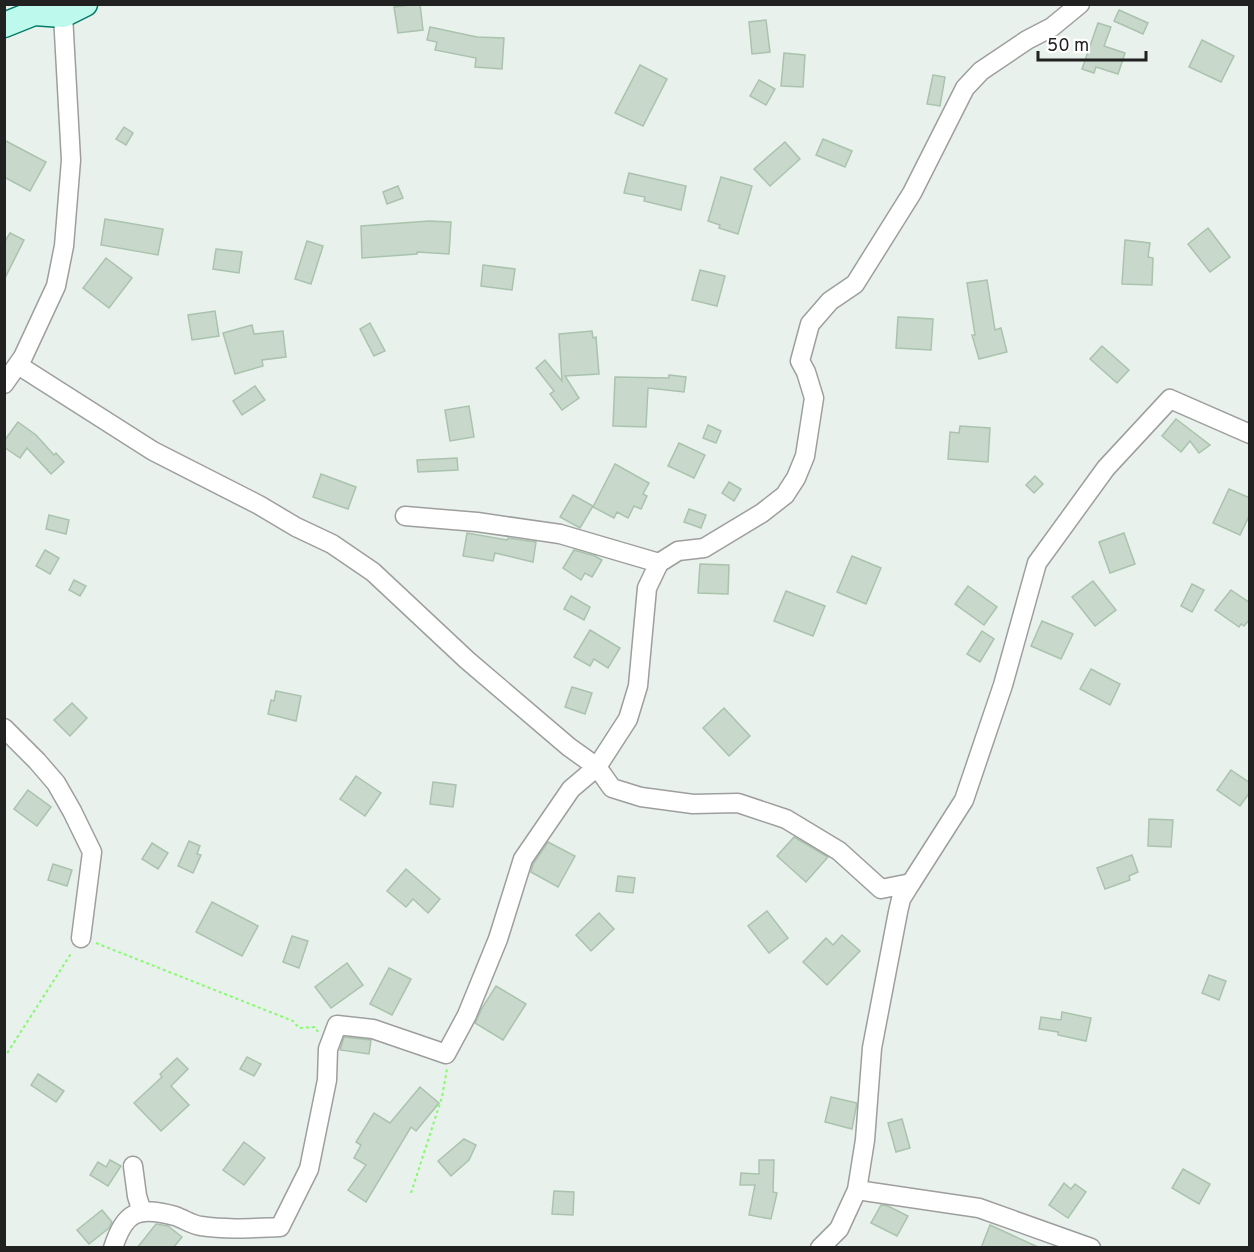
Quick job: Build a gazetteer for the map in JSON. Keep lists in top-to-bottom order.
{
  "scale_bar": "50 m"
}
